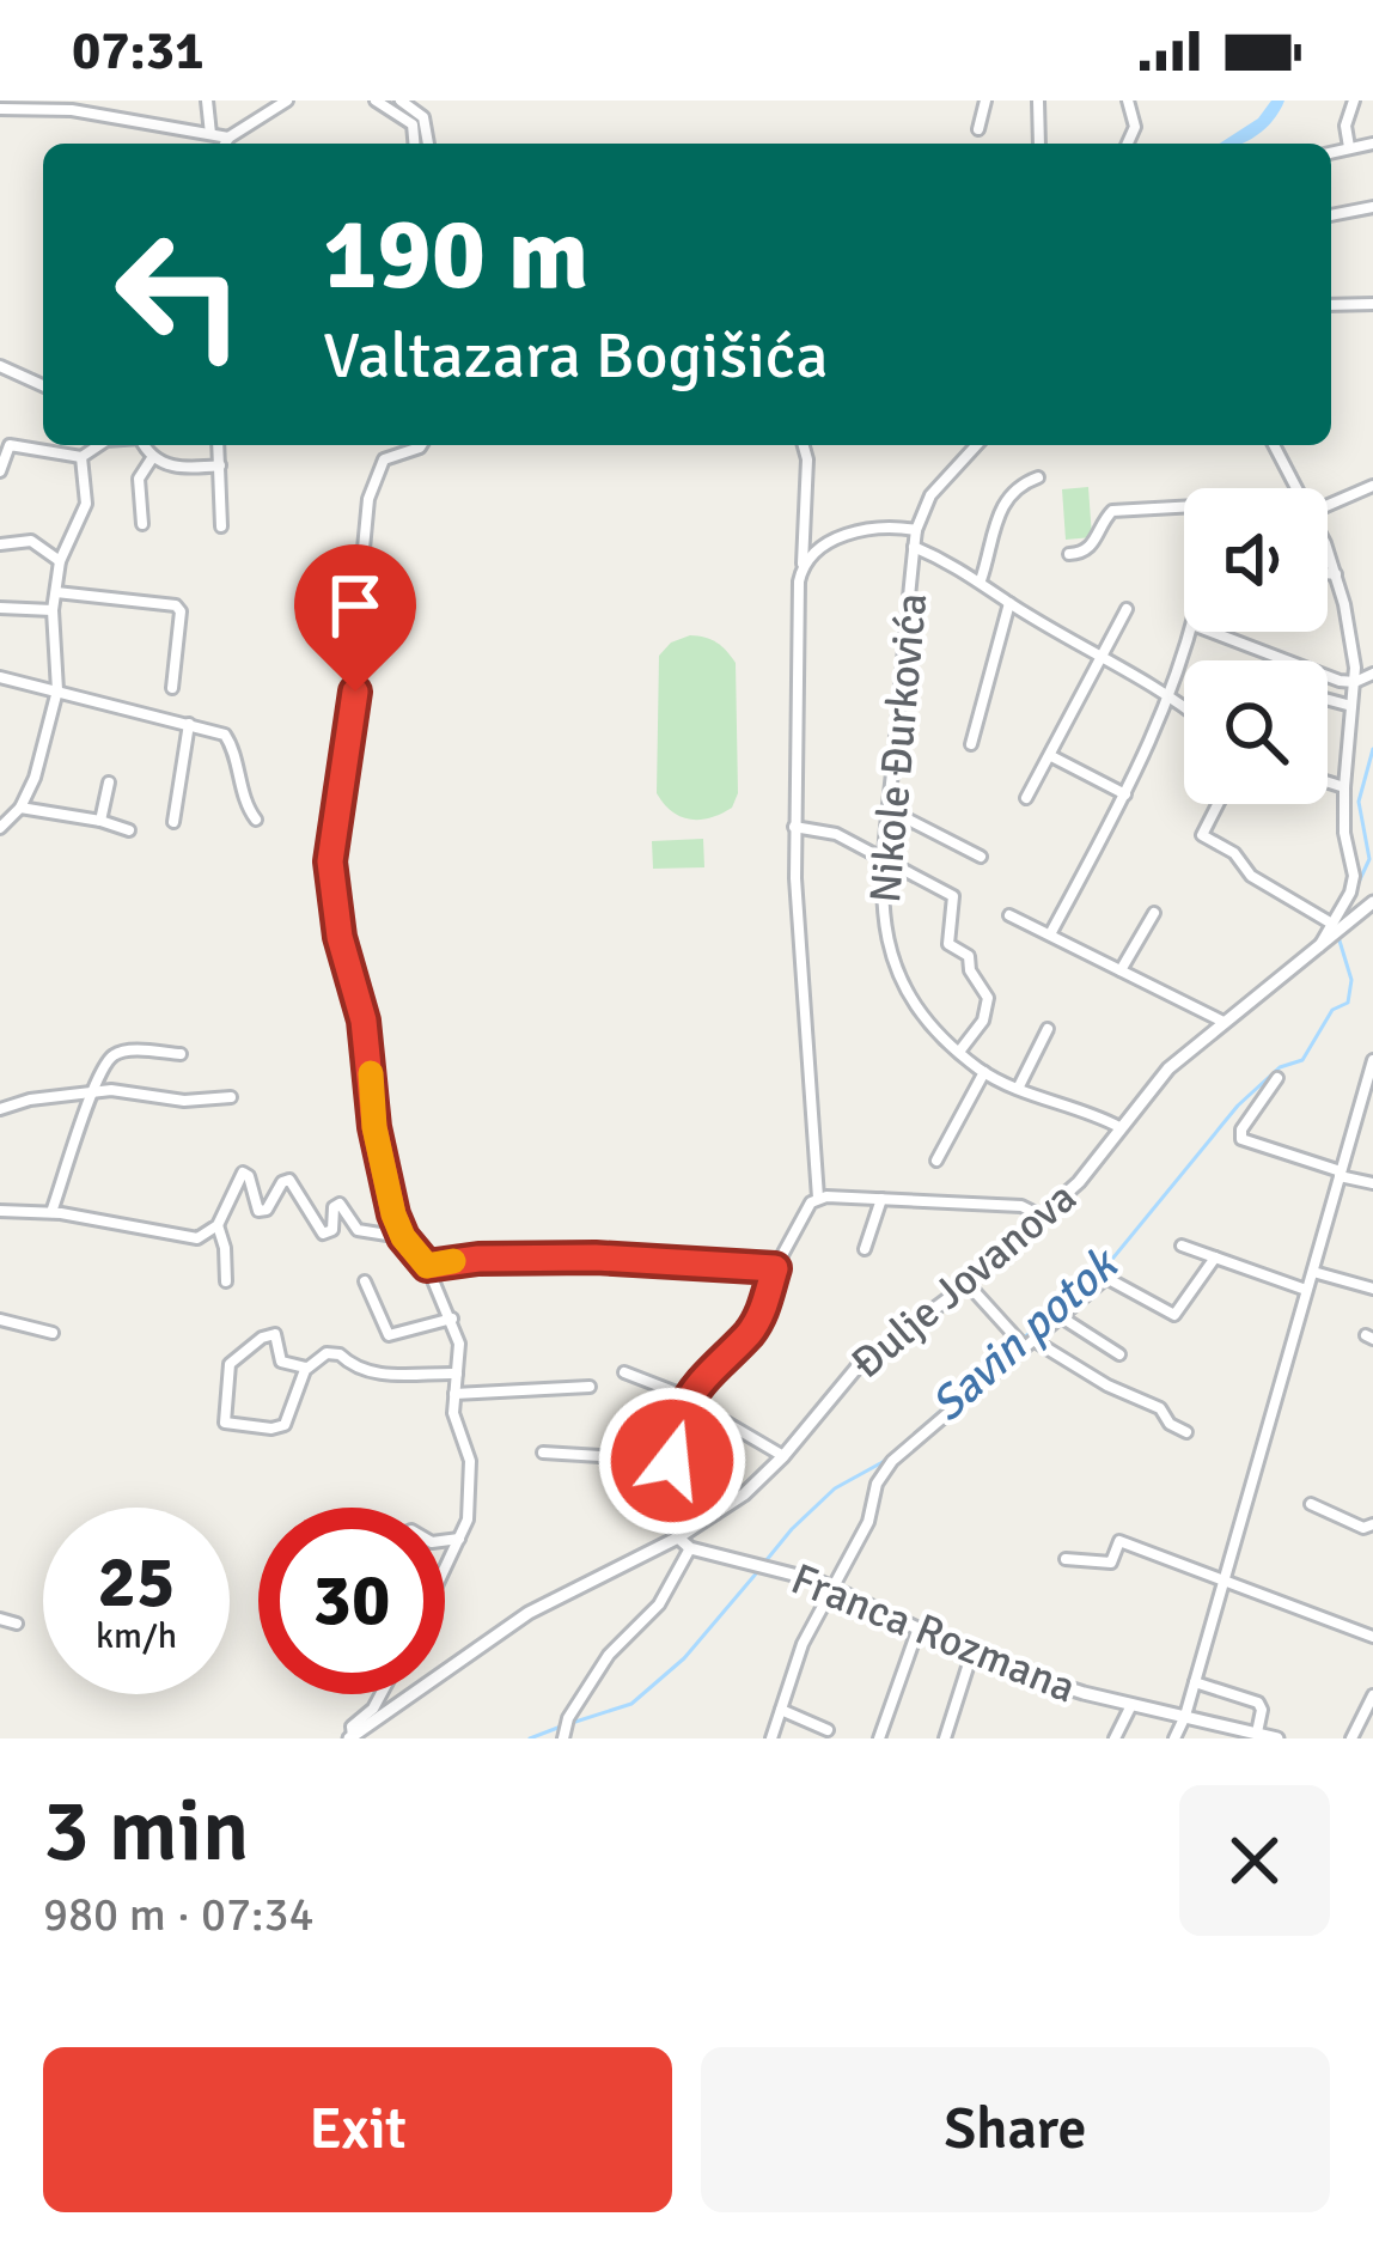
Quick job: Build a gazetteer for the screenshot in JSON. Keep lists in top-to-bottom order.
{
  "streets": {
    "street": ["Nikole Đurkovića", "Đulje Jovanova", "Franca Rozmana"]
  },
  "crossings": [
    ["Nikole Đurkovića", "Đulje Jovanova"],
    ["Đulje Jovanova", "Franca Rozmana"]
  ],
  "water": ["Savin potok"],
  "page": {
    "status": "07:31",
    "turn": ["190 m", "Valtazara Bogišića"],
    "speed": "25 km/h",
    "limit": "30",
    "heading": ["3 min", "980 m · 07:34"],
    "buttons": ["Exit", "Share"]
  }
}
